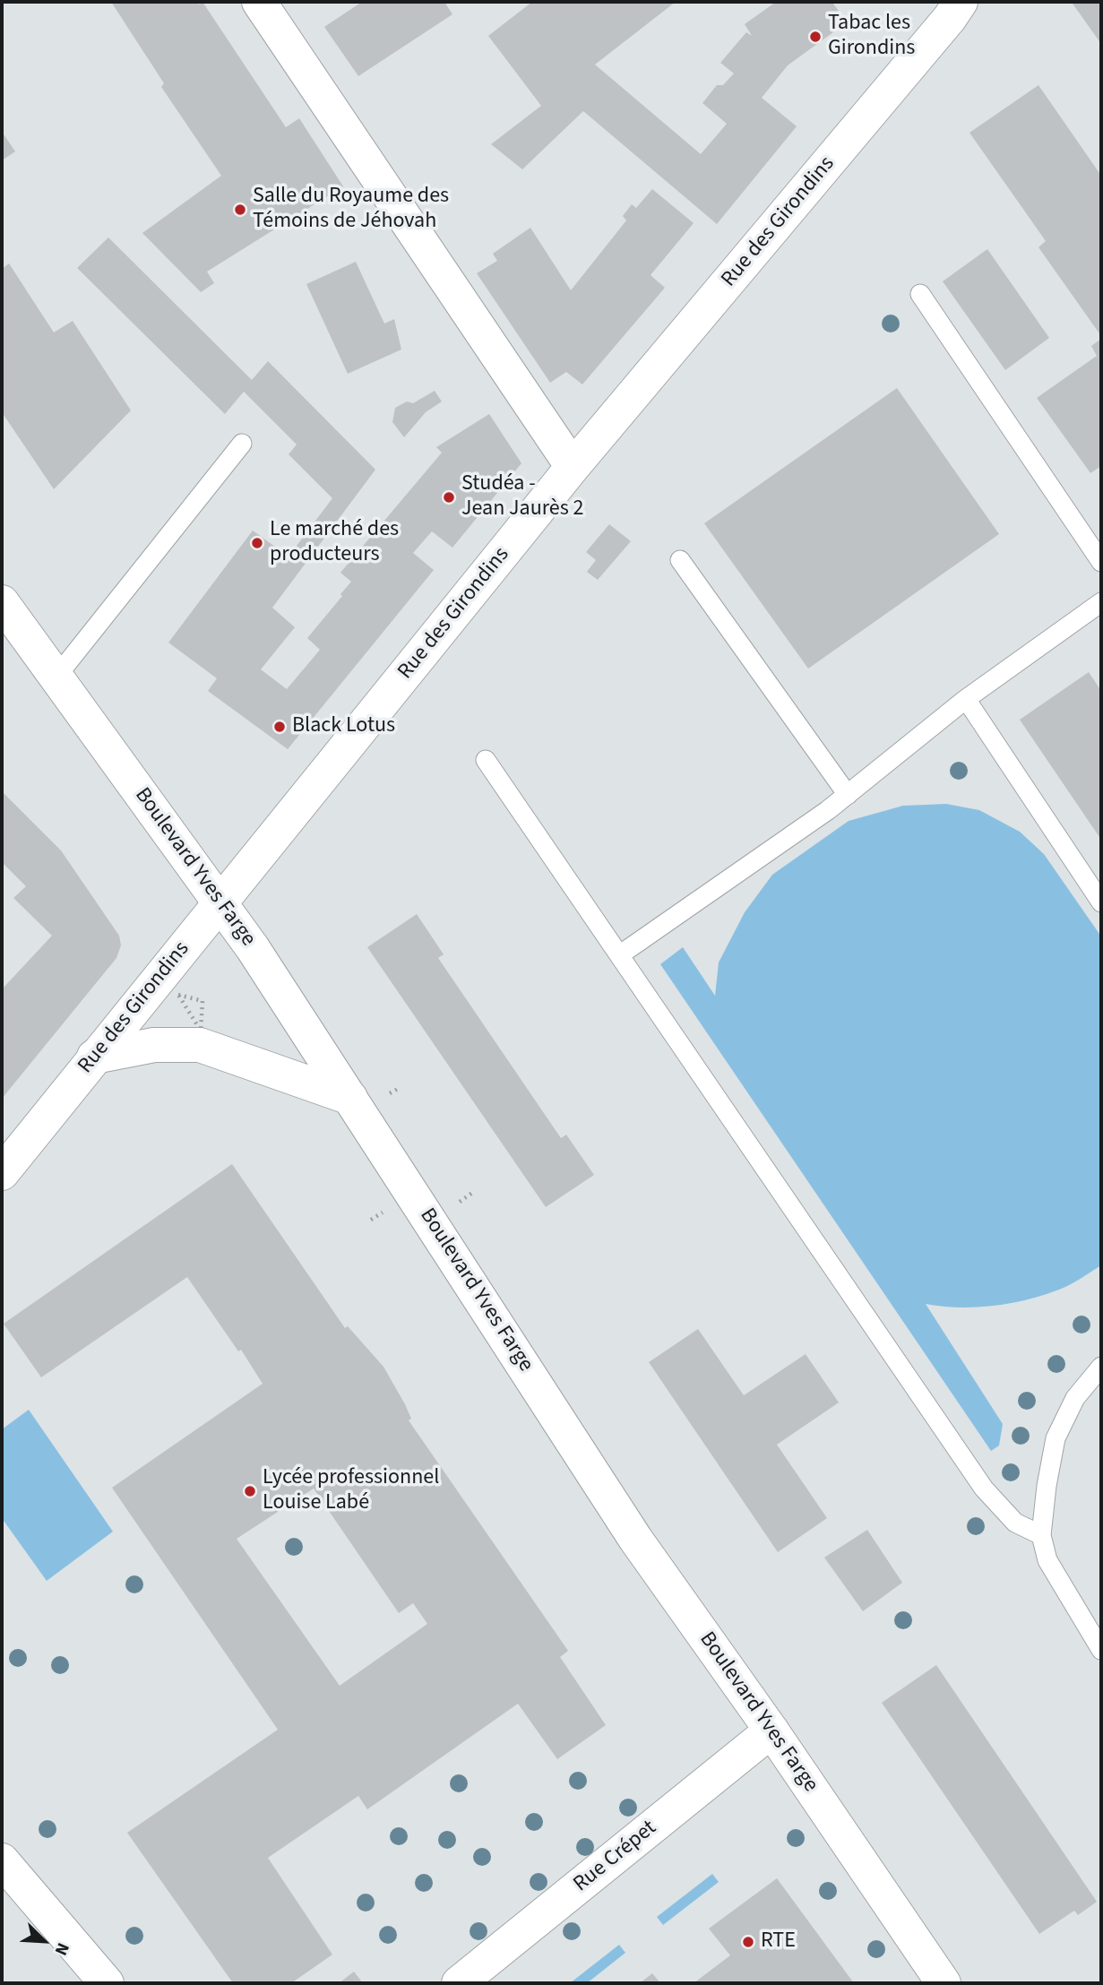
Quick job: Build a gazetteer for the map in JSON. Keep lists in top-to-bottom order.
{
  "streets": {
    "street": ["Rue des Girondins", "Boulevard Yves Farge", "Rue Crépet"]
  },
  "crossings": [
    ["Rue des Girondins", "Boulevard Yves Farge"],
    ["Boulevard Yves Farge", "Rue Crépet"]
  ],
  "places": [
    "Tabac les Girondins",
    "Salle du Royaume des Témoins de Jéhovah",
    "Studéa - Jean Jaurès 2",
    "Le marché des producteurs",
    "Black Lotus",
    "Lycée professionnel Louise Labé",
    "RTE"
  ],
  "north": "bottom right"
}
